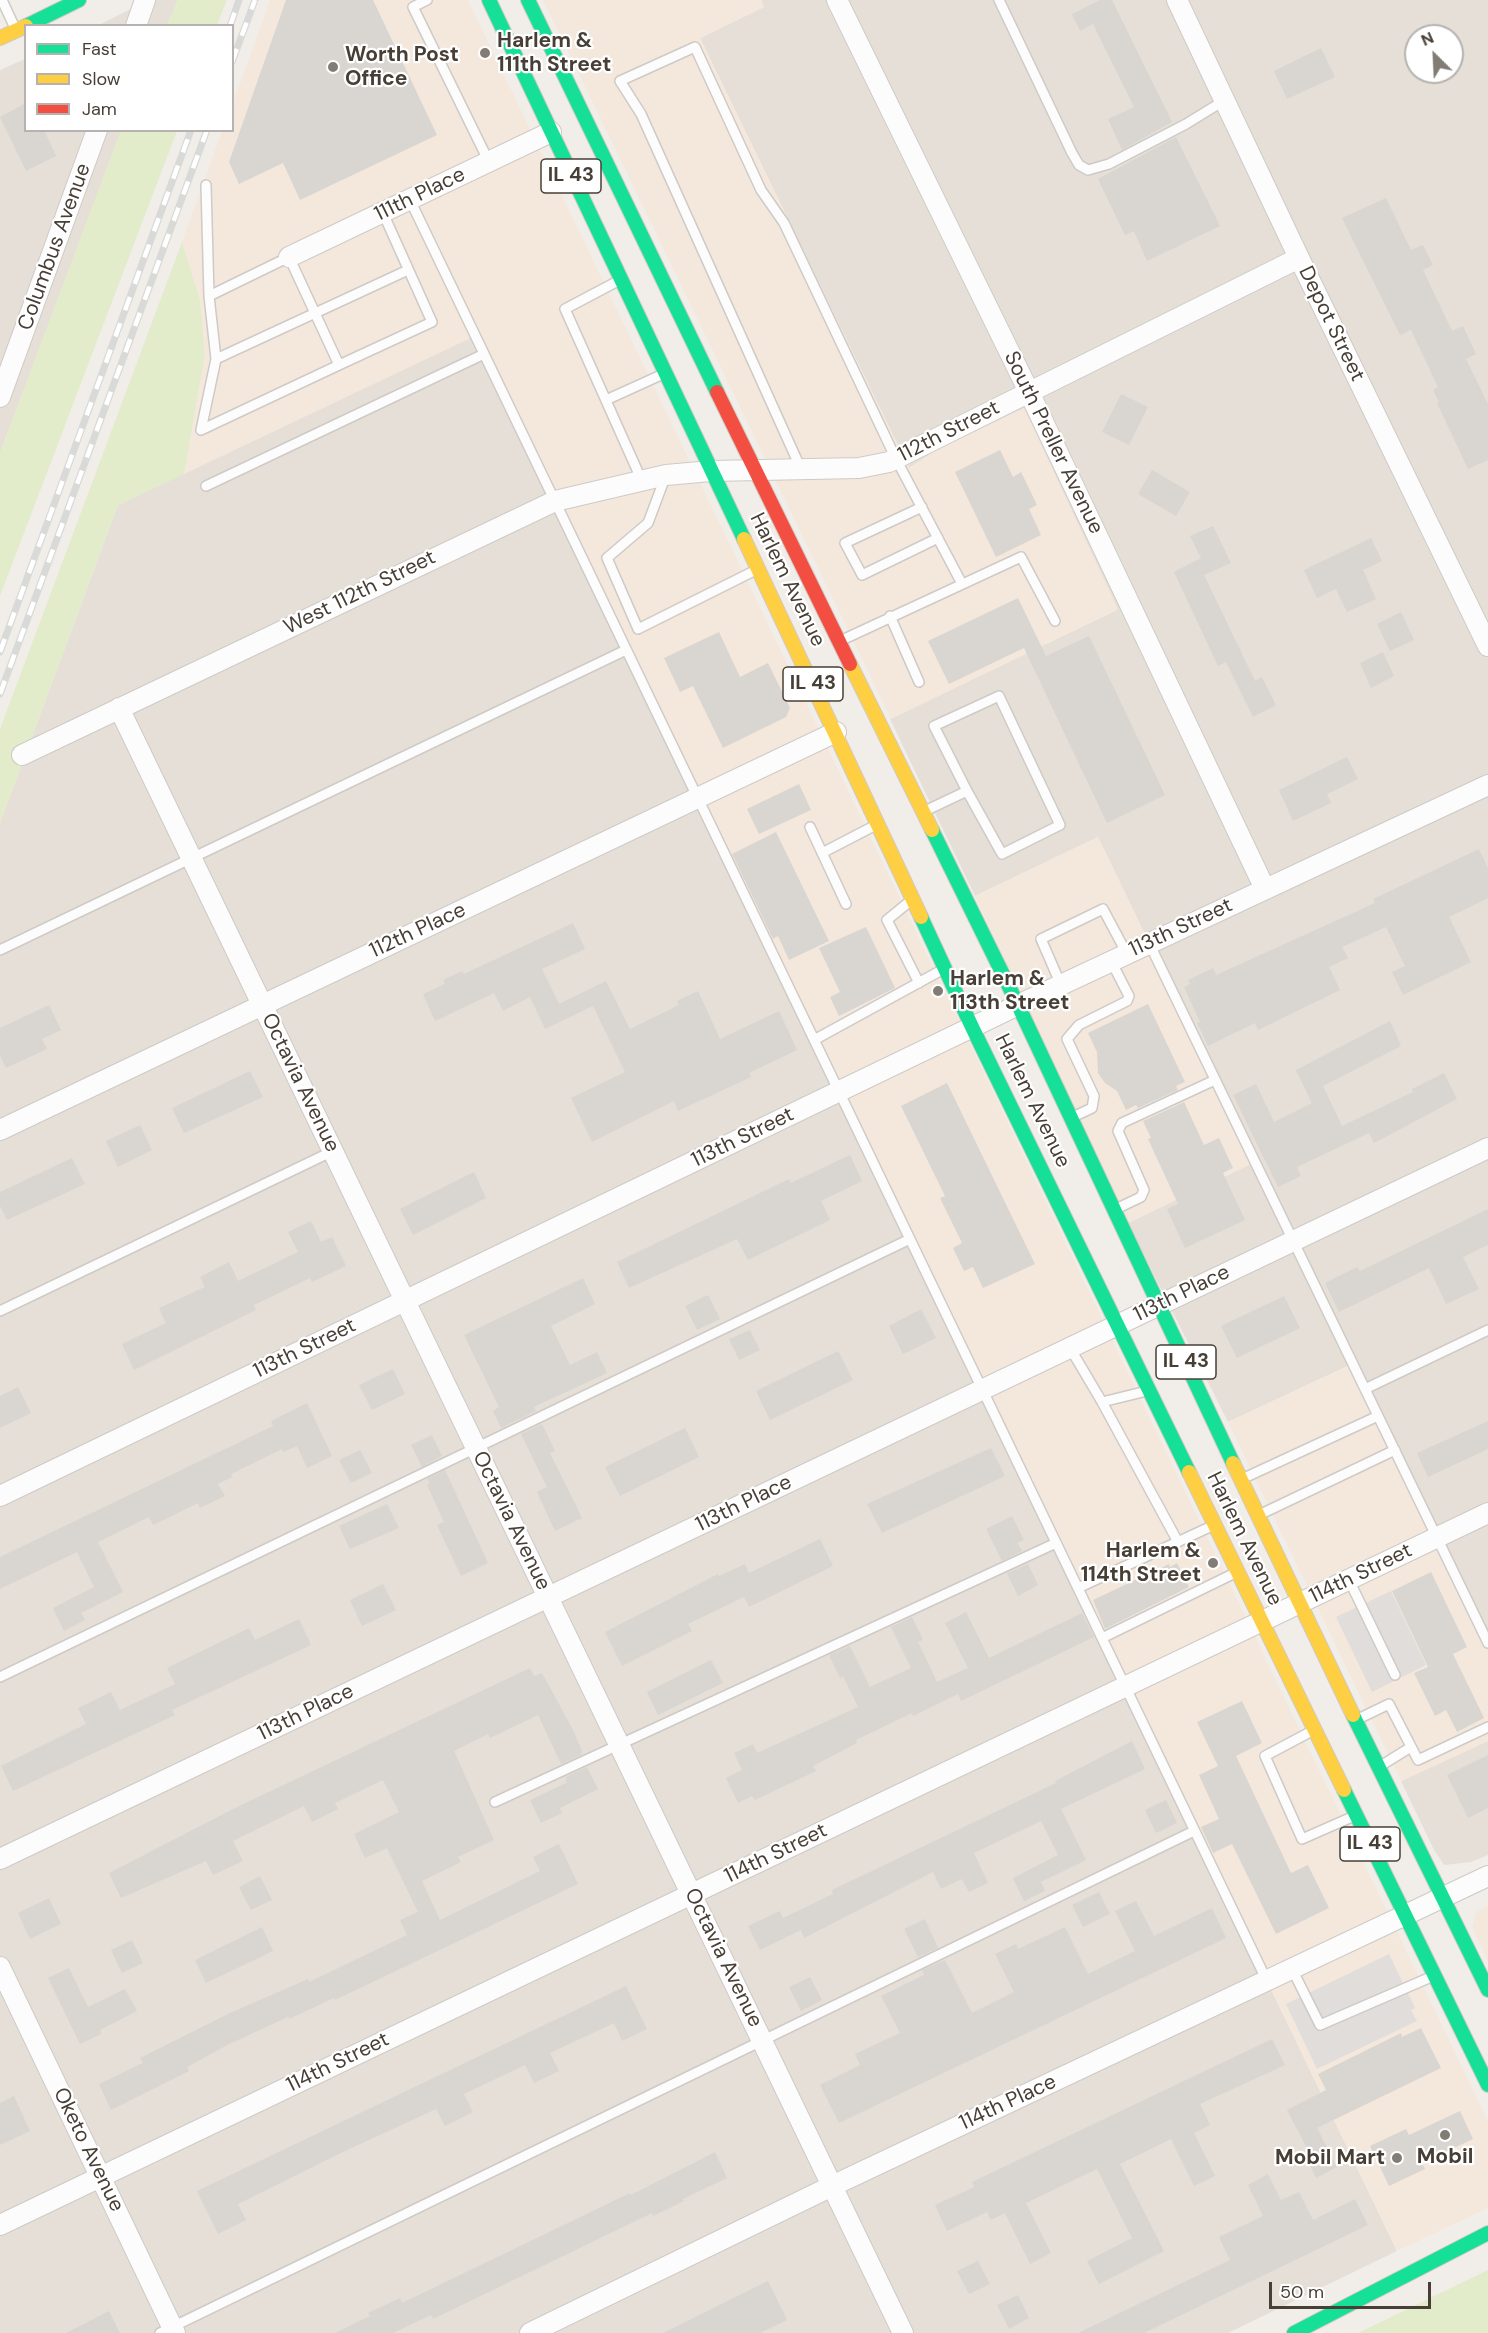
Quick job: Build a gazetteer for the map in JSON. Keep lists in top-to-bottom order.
{
  "streets": {
    "main road": ["IL 43", "Harlem Avenue"],
    "street": [
      "111th Place",
      "Columbus Avenue",
      "Depot Street",
      "112th Street",
      "South Preller Avenue",
      "West 112th Street",
      "113th Street",
      "112th Place",
      "Octavia Avenue",
      "113th Place",
      "114th Street",
      "114th Place",
      "Oketo Avenue"
    ]
  },
  "crossings": [
    ["111th Place", "Harlem Avenue"],
    ["Depot Street", "112th Street"],
    ["112th Street", "South Preller Avenue"],
    ["112th Street", "Harlem Avenue"],
    ["112th Street", "West 112th Street"],
    ["South Preller Avenue", "113th Street"],
    ["Harlem Avenue", "West 112th Street"],
    ["Harlem Avenue", "113th Street"],
    ["Harlem Avenue", "112th Place"],
    ["Harlem Avenue", "113th Place"],
    ["Harlem Avenue", "114th Street"],
    ["Harlem Avenue", "114th Place"],
    ["West 112th Street", "Octavia Avenue"],
    ["113th Street", "Octavia Avenue"],
    ["112th Place", "Octavia Avenue"],
    ["Octavia Avenue", "113th Place"],
    ["Octavia Avenue", "114th Street"],
    ["Octavia Avenue", "114th Place"],
    ["114th Street", "Oketo Avenue"]
  ],
  "places": [
    "Harlem & 111th Street",
    "Worth Post Office",
    "Harlem & 113th Street",
    "Harlem & 114th Street",
    "Mobil",
    "Mobil Mart"
  ],
  "legend": ["Fast", "Slow", "Jam"],
  "scale_bar": "50 m",
  "north": "top left"
}
